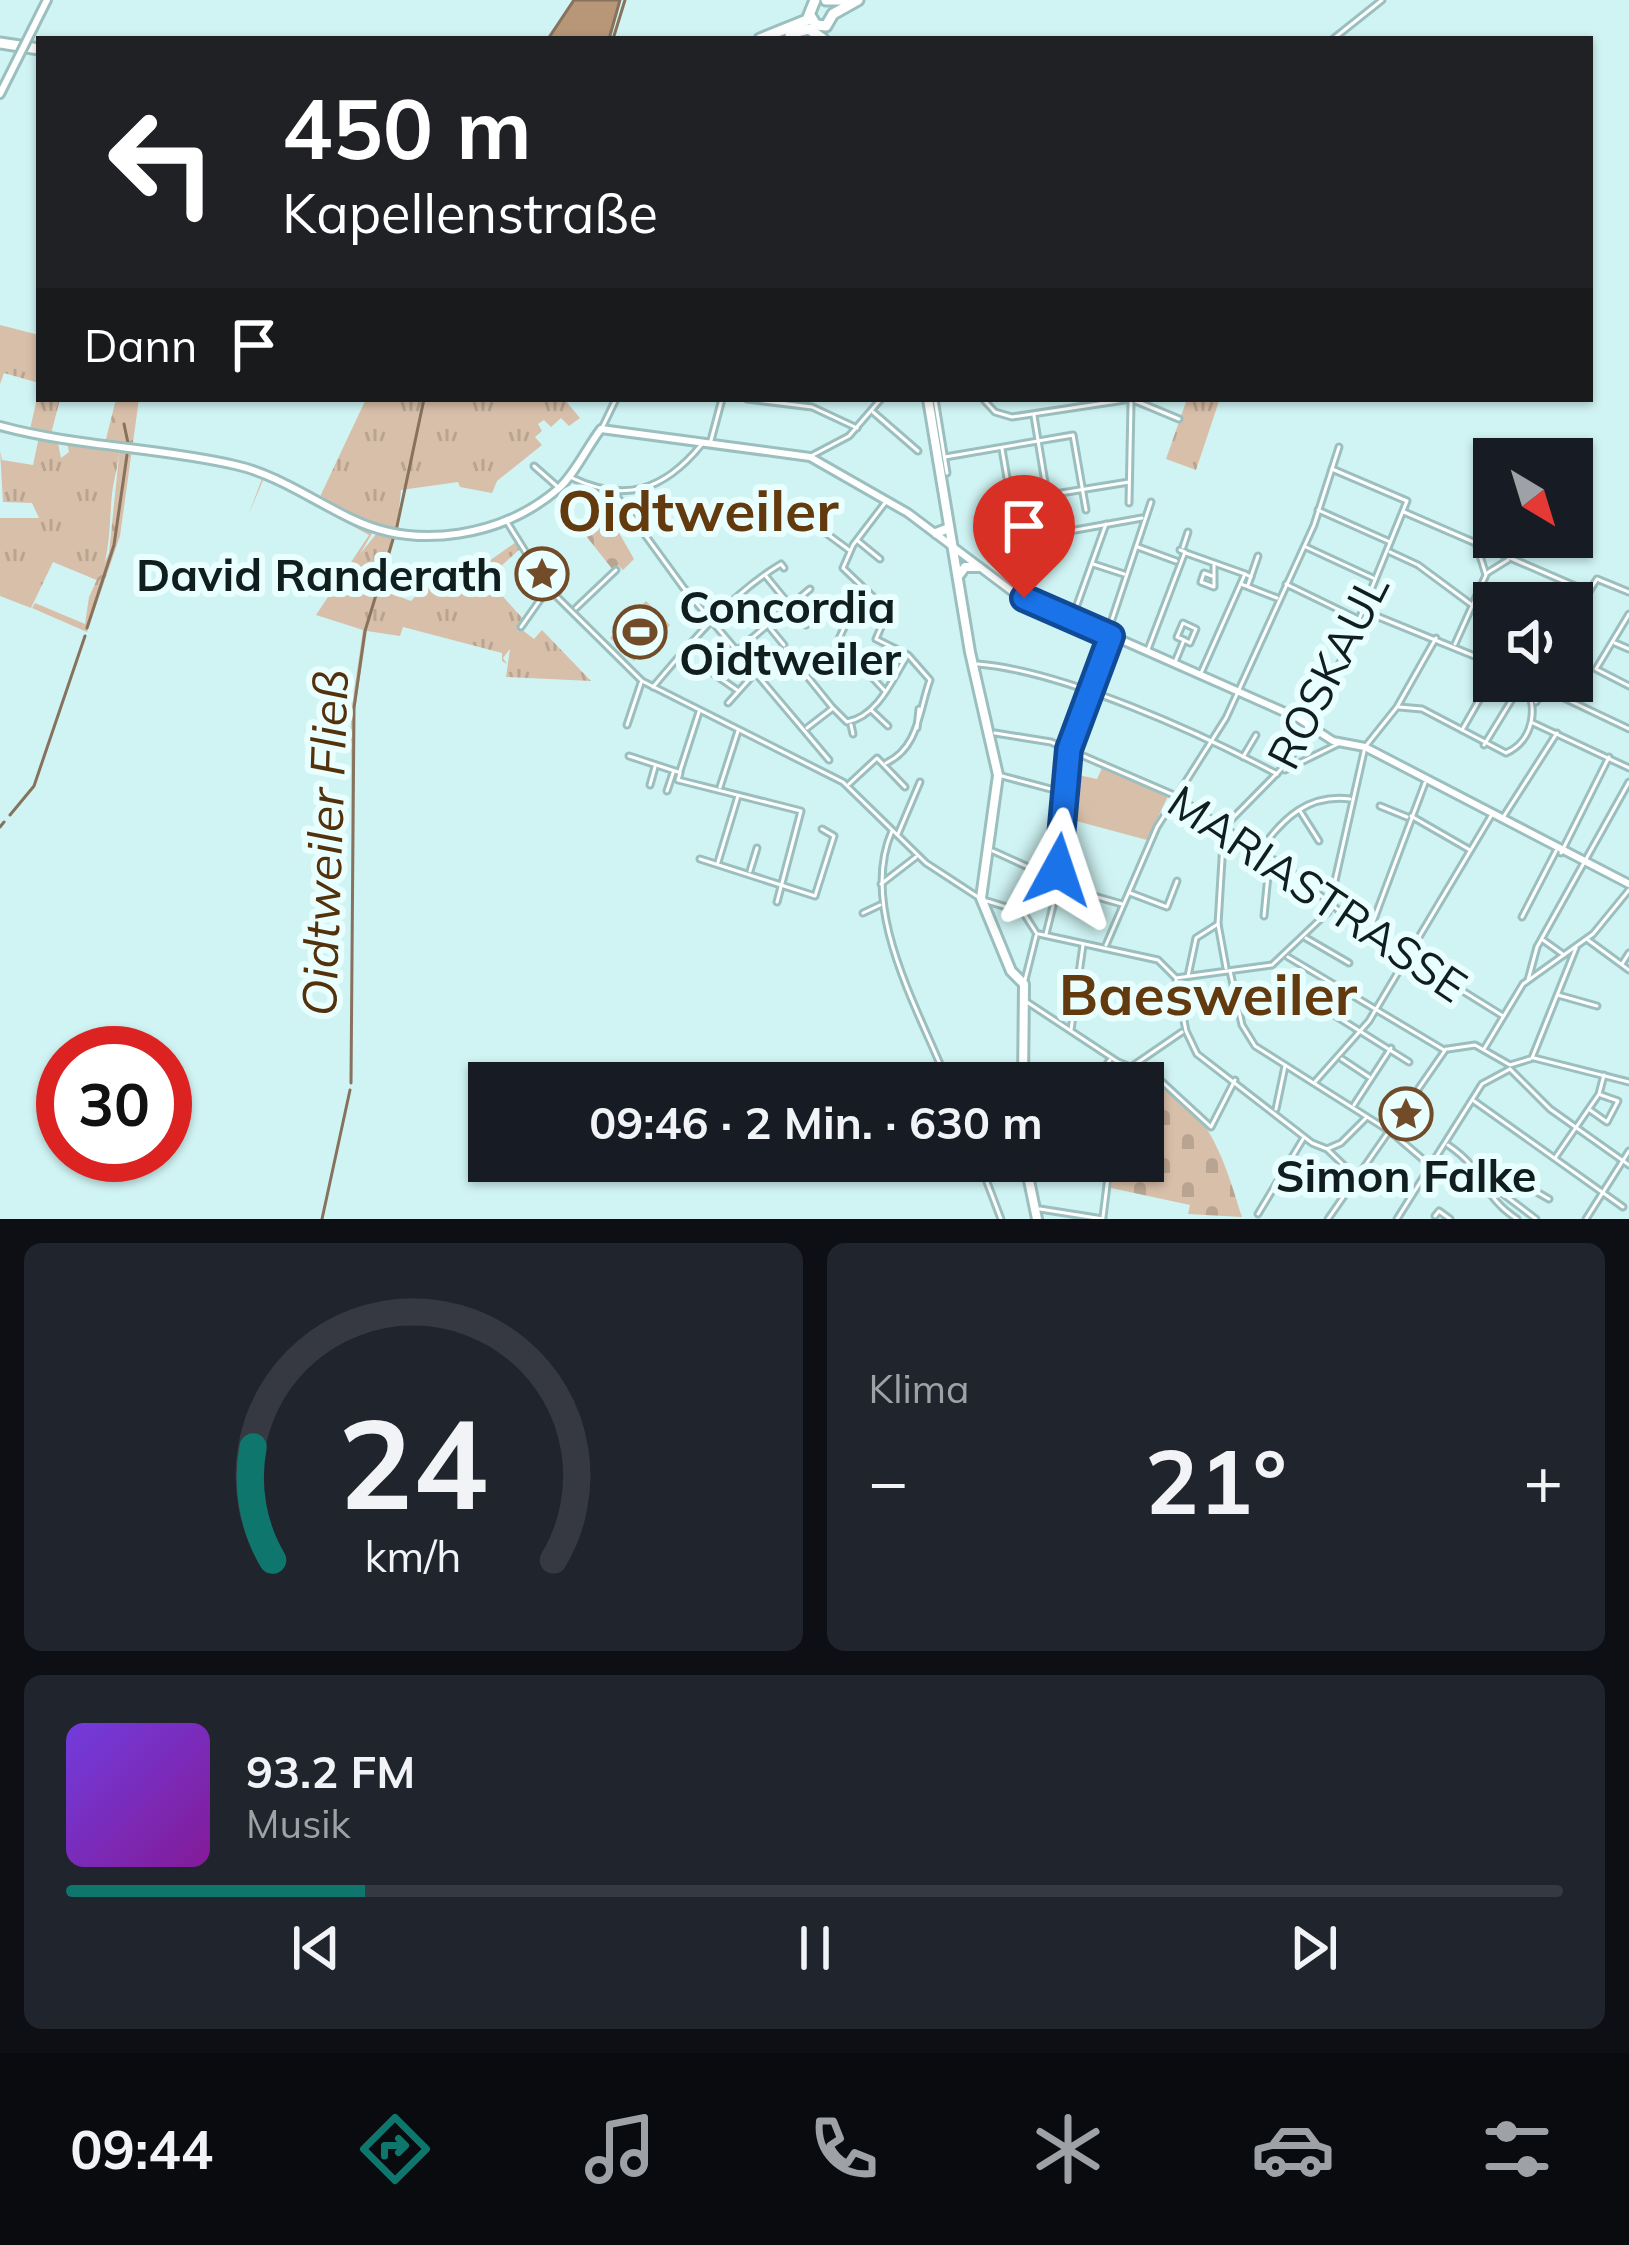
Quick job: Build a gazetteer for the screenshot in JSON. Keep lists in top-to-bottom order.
{
  "streets": {
    "street": ["ROSKAUL", "MARIASTRASSE"]
  },
  "crossings": [
    ["ROSKAUL", "MARIASTRASSE"]
  ],
  "districts": ["Oidtweiler", "Baesweiler"],
  "water": ["Oidtweiler Fließ"],
  "places": {
    "place": ["David Randerath", "Simon Falke"],
    "sports": ["Concordia Oidtweiler"]
  },
  "north": "bottom right",
  "page": {
    "turn": ["450 m", "Kapellenstraße"],
    "then": "Dann",
    "limit": "30",
    "trip": "09:46 · 2 Min. · 630 m",
    "tile": "Klima",
    "heat": ["−", "21°", "+"],
    "song": ["93.2 FM", "Musik"],
    "tabs": "09:44",
    "gauge": ["24", "km/h"]
  }
}
